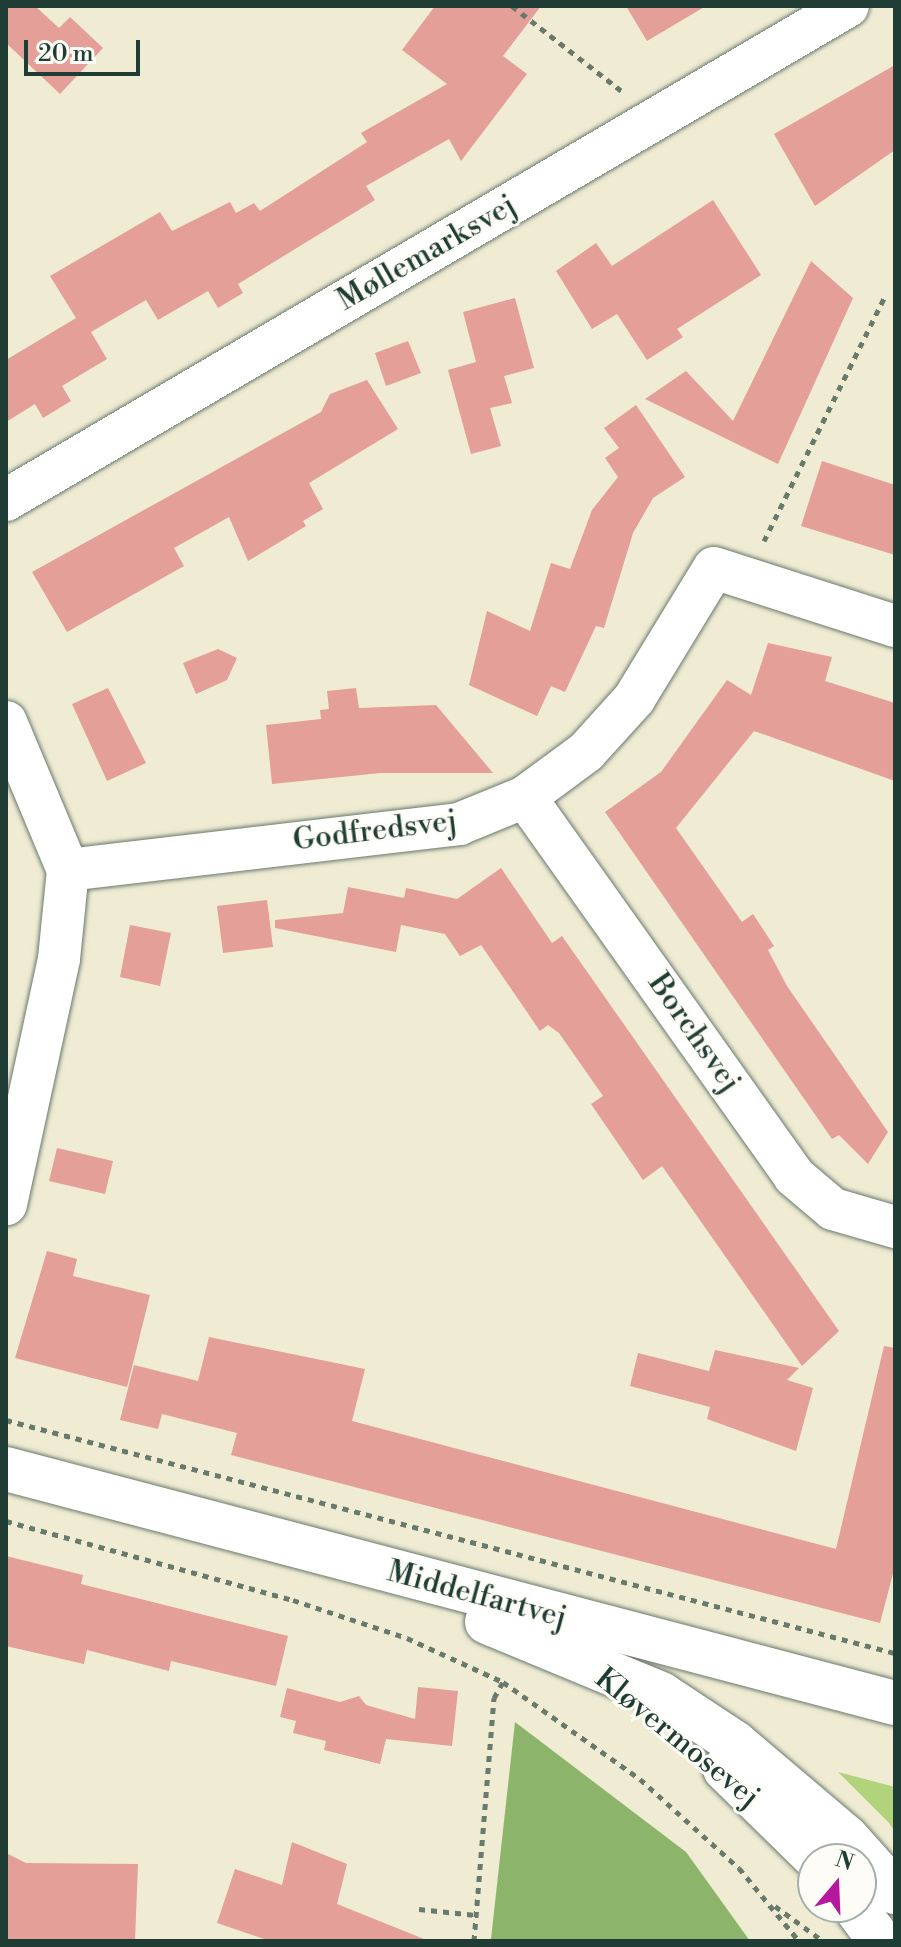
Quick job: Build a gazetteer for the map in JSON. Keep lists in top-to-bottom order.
{
  "streets": {
    "main road": ["Middelfartvej", "Kløvermosevej"],
    "street": ["Møllemarksvej", "Godfredsvej", "Borchsvej"]
  },
  "crossings": [
    ["Godfredsvej", "Borchsvej"],
    ["Middelfartvej", "Kløvermosevej"]
  ],
  "scale_bar": "20 m",
  "north": "top"
}
